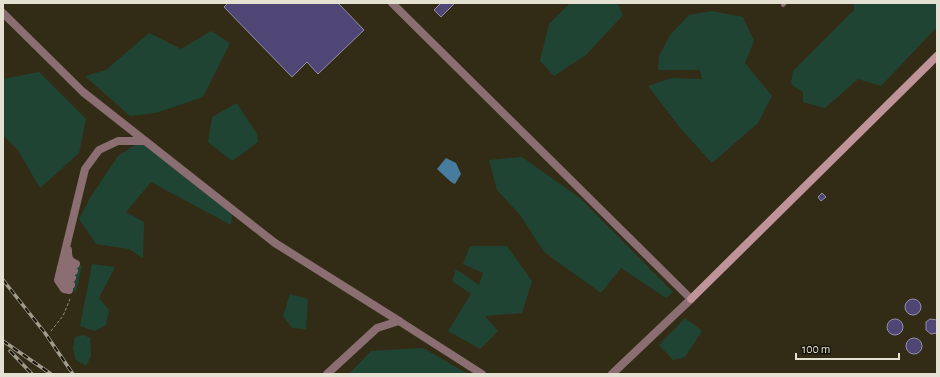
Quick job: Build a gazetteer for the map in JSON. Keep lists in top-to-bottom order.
{
  "scale_bar": "100 m"
}
